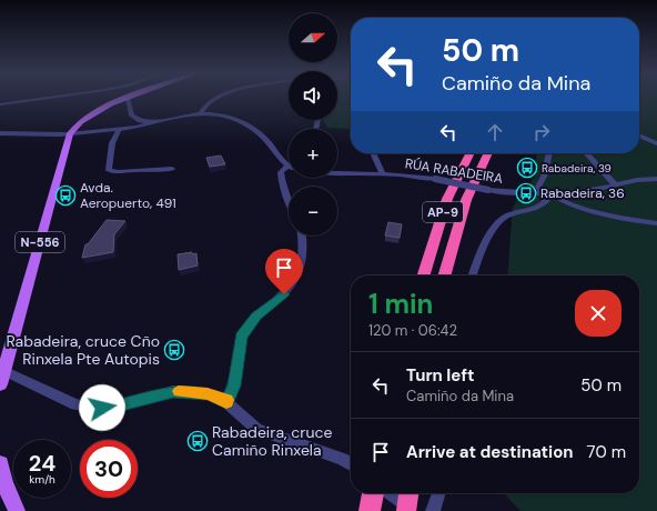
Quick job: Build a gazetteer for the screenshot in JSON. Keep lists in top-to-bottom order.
{
  "streets": {
    "highway": ["AP-9"],
    "main road": ["N-556"],
    "street": ["RÚA RABADEIRA"]
  },
  "places": {
    "bus stop": [
      "Rabadeira, 39",
      "Rabadeira, 36",
      "Avda. Aeropuerto, 491",
      "Rabadeira, cruce Cño Rinxela Pte Autopis",
      "Rabadeira, cruce Camiño Rinxela"
    ]
  },
  "north": "right",
  "page": {
    "map_buttons": ["+", "−"],
    "turn": ["50 m", "Camiño da Mina"],
    "heading": ["1 min", "120 m · 06:42"],
    "list": [
      {
        "name": "Turn left",
        "note": "Camiño da Mina",
        "value": "50 m"
      },
      {
        "name": "Arrive at destination",
        "value": "70 m"
      }
    ],
    "speed": "24 km/h",
    "limit": "30"
  }
}
